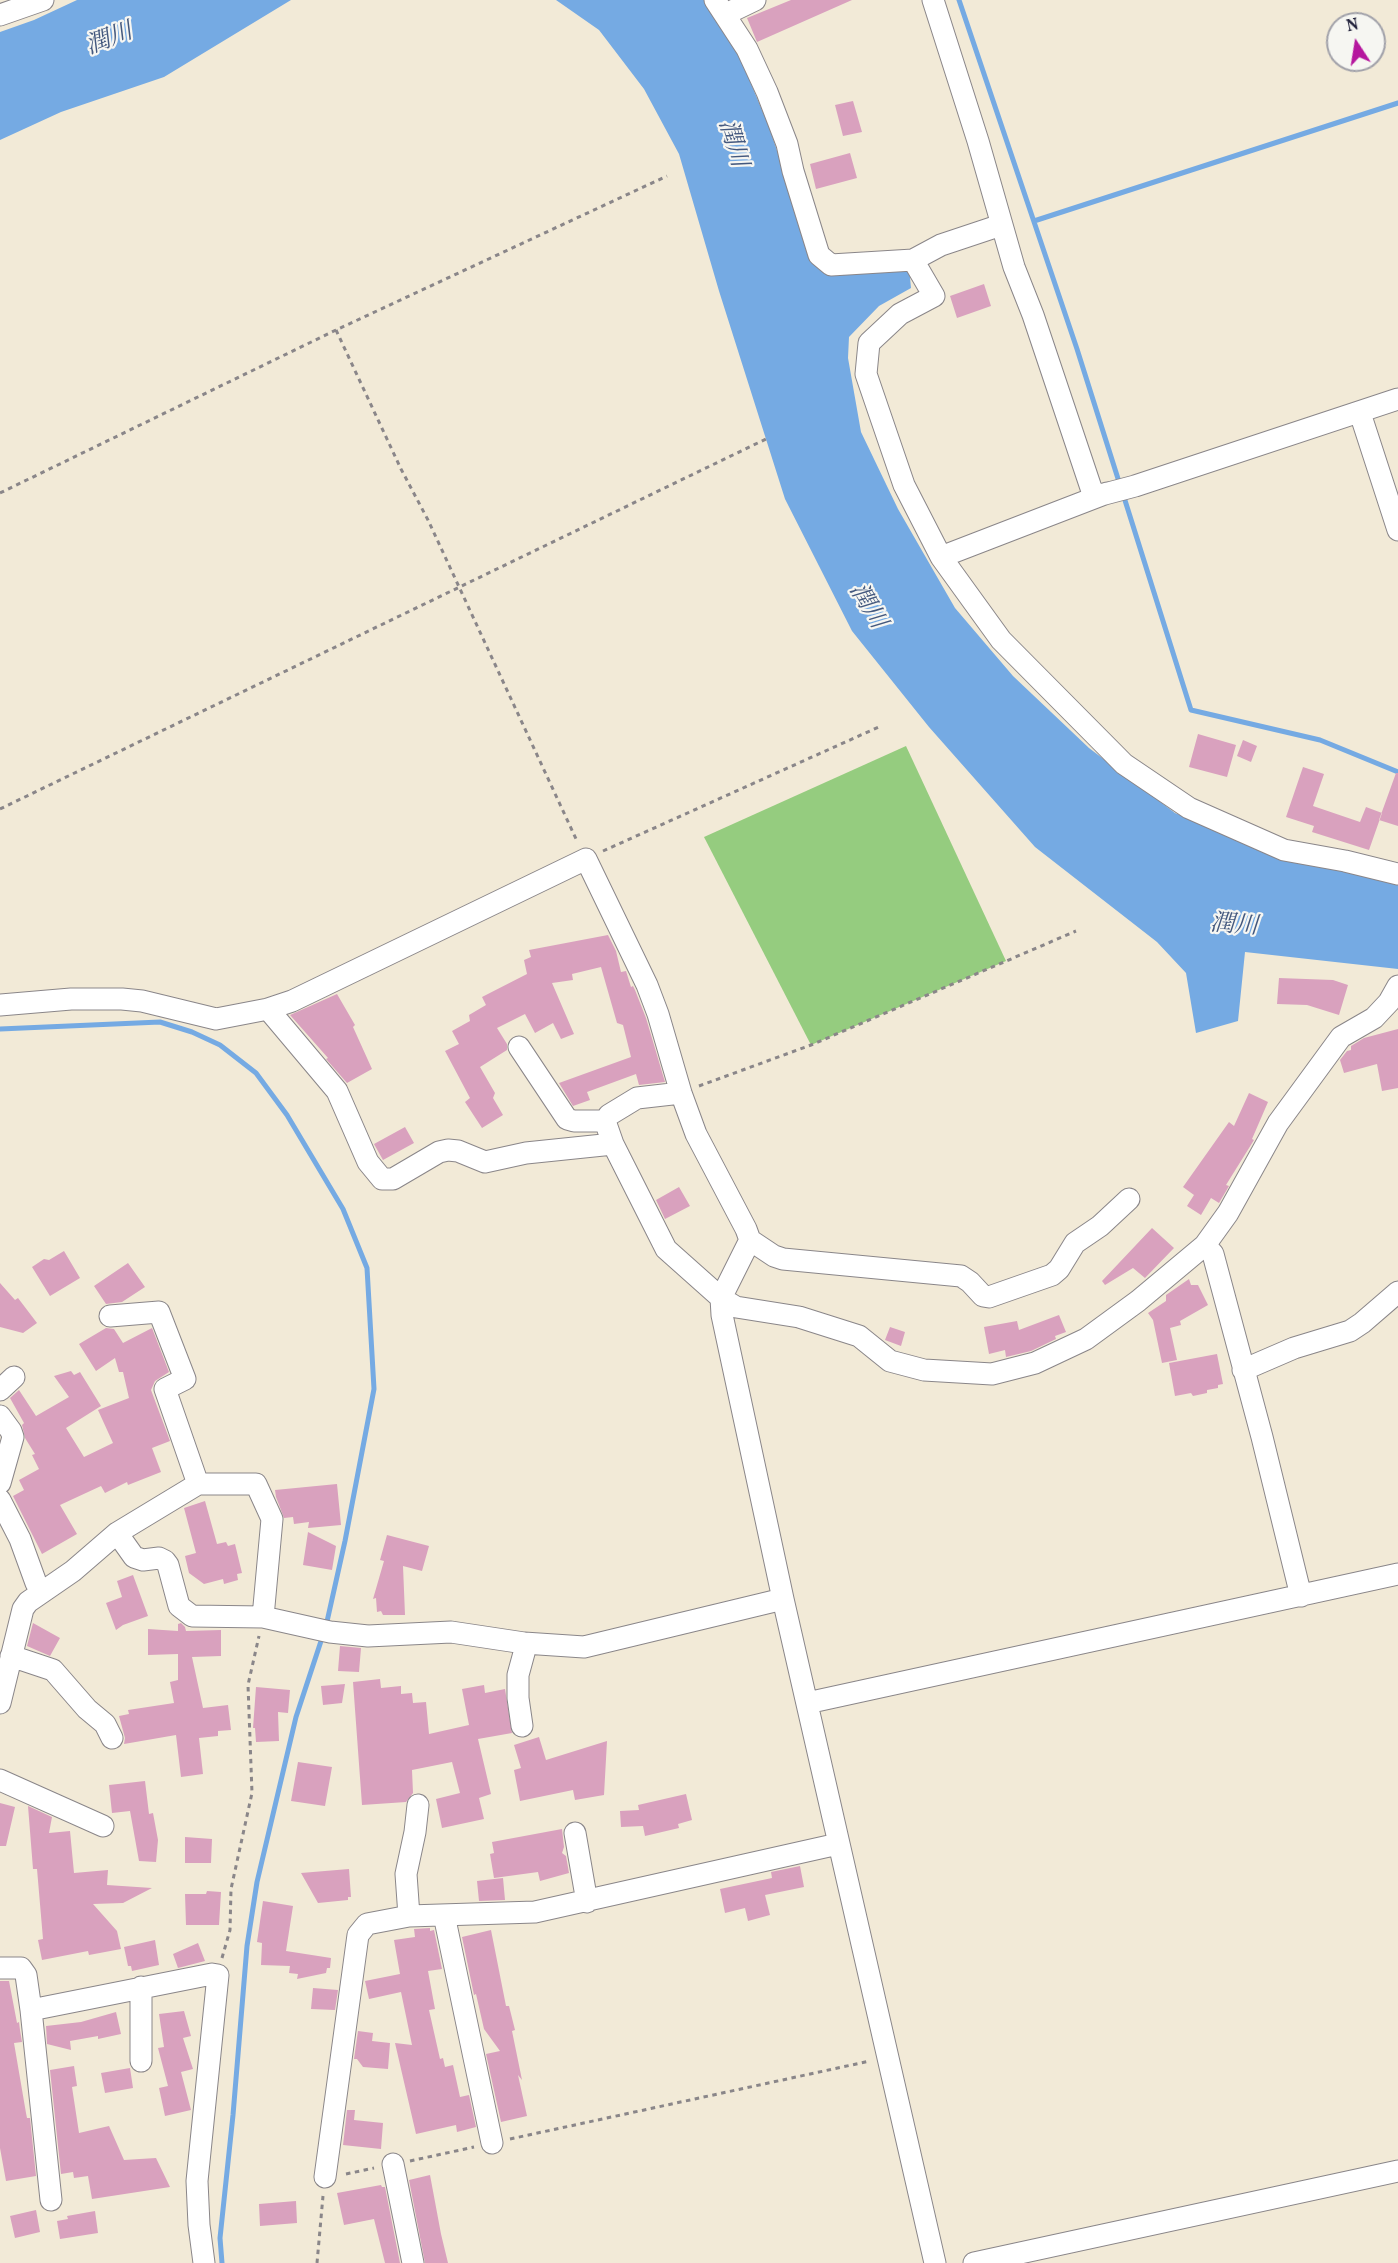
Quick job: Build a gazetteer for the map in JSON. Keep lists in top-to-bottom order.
{
  "water": ["潤川"],
  "north": "top"
}
